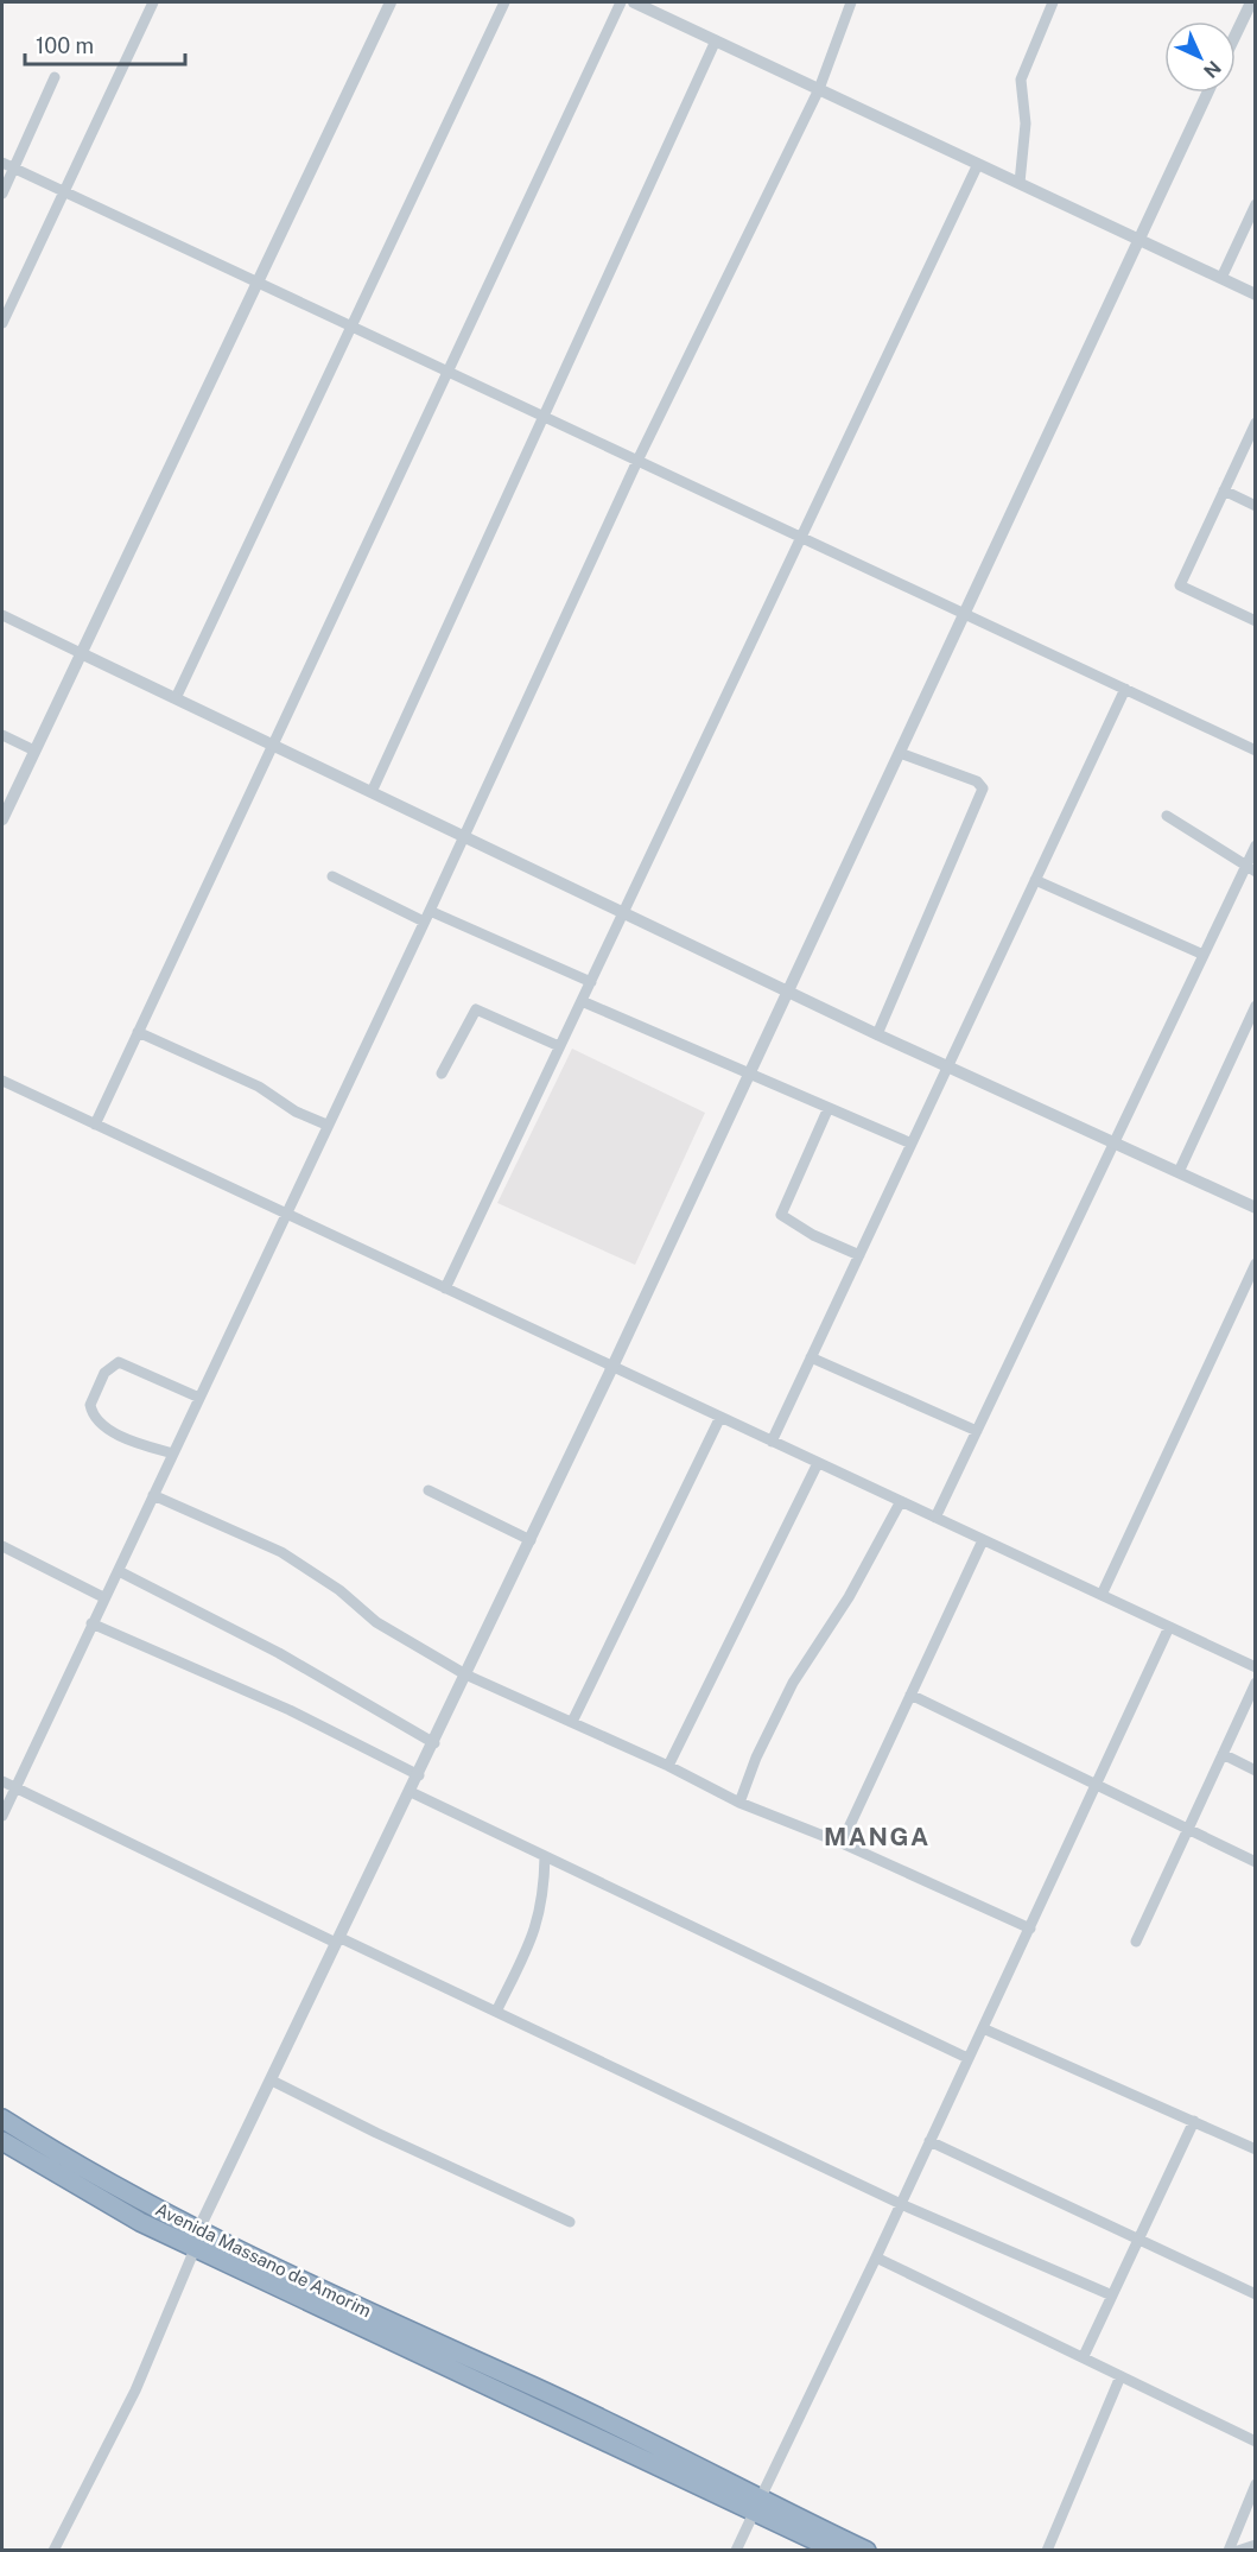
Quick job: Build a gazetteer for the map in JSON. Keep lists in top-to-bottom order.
{
  "streets": {
    "highway": ["Avenida Massano de Amorim"]
  },
  "districts": ["MANGA"],
  "scale_bar": "100 m",
  "north": "bottom right"
}
